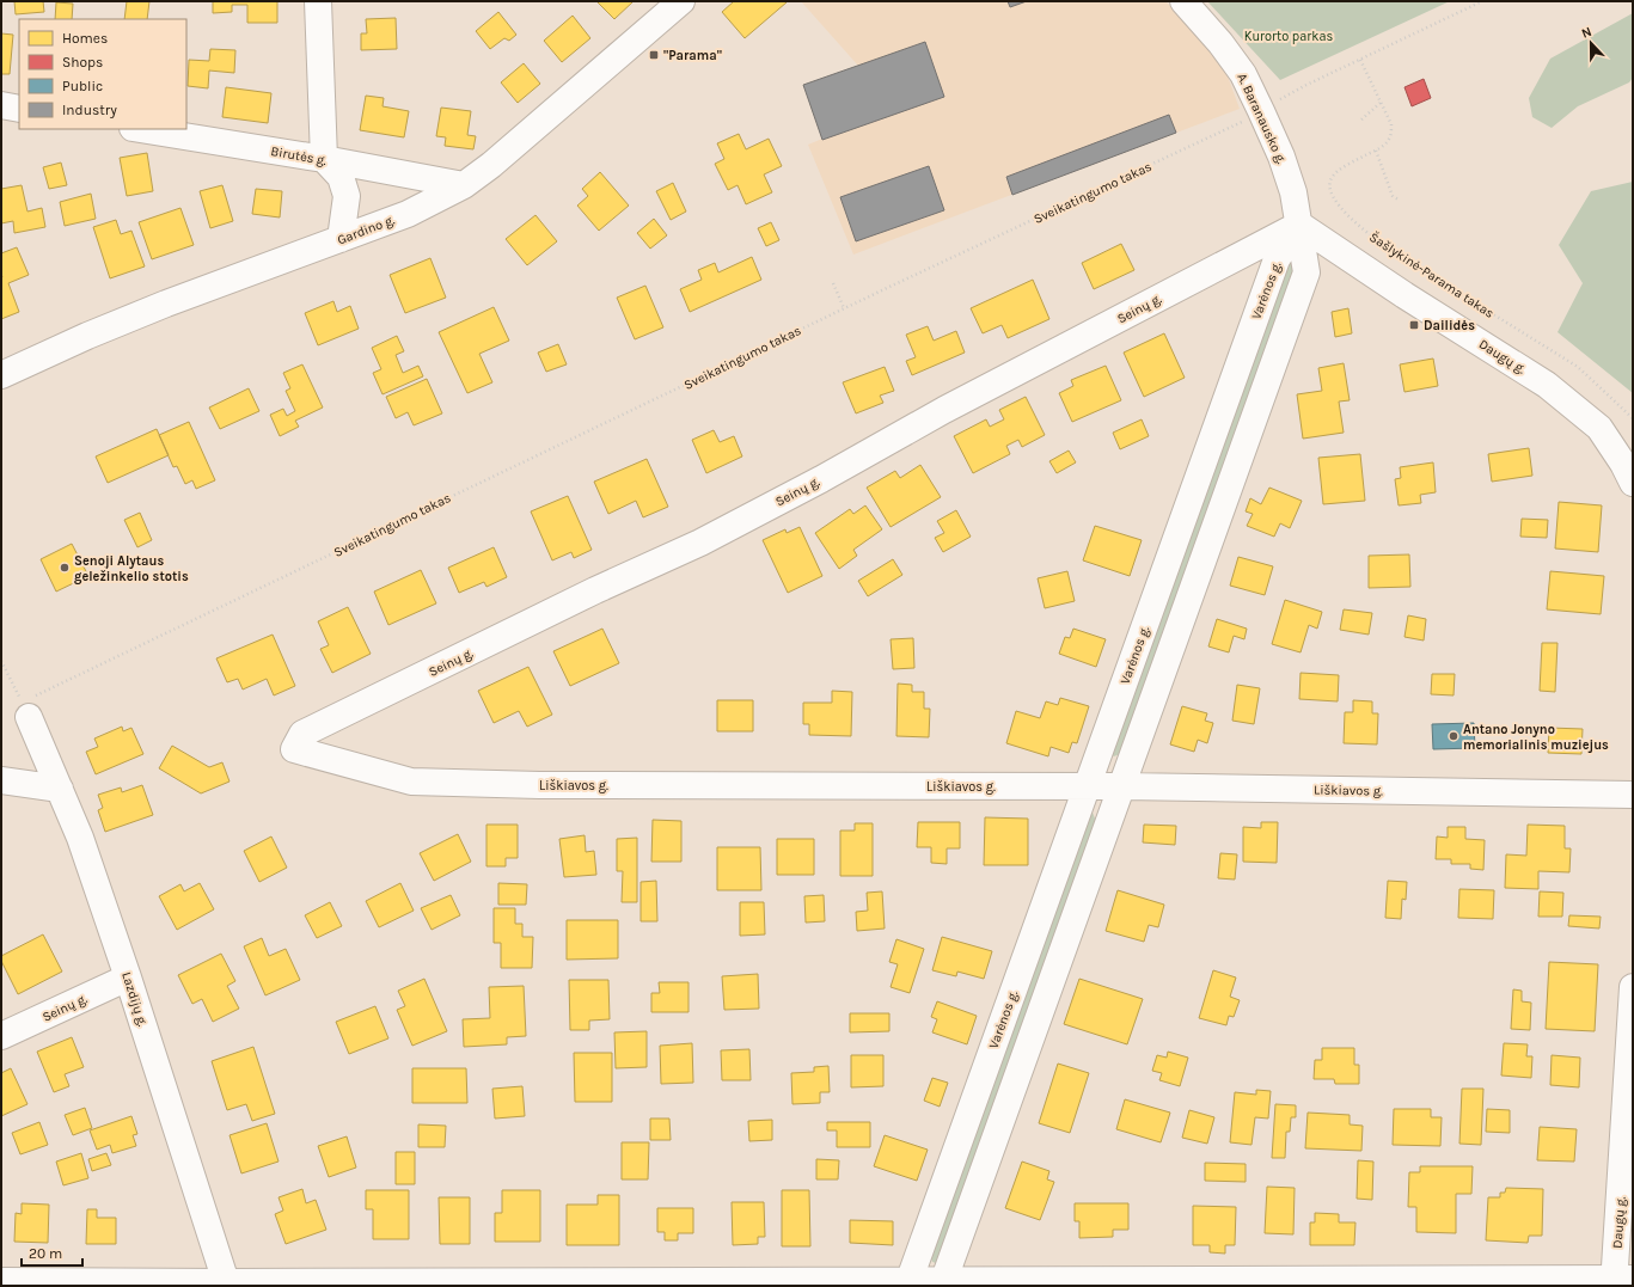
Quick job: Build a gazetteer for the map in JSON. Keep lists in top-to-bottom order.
{
  "streets": {
    "street": [
      "A. Baranausko g.",
      "Birutės g.",
      "Gardino g.",
      "Varėnos g.",
      "Seinų g.",
      "Daugų g.",
      "Liškiavos g.",
      "Lazdijų g."
    ],
    "path": ["Sveikatingumo takas", "Šašlykinė-Parama takas"]
  },
  "crossings": [
    ["A. Baranausko g.", "Sveikatingumo takas"],
    ["A. Baranausko g.", "Varėnos g."],
    ["A. Baranausko g.", "Seinų g."],
    ["A. Baranausko g.", "Daugų g."],
    ["Birutės g.", "Gardino g."],
    ["Sveikatingumo takas", "Šašlykinė-Parama takas"],
    ["Sveikatingumo takas", "Lazdijų g."],
    ["Varėnos g.", "Seinų g."],
    ["Varėnos g.", "Daugų g."],
    ["Varėnos g.", "Liškiavos g."],
    ["Seinų g.", "Daugų g."],
    ["Seinų g.", "Liškiavos g."],
    ["Seinų g.", "Lazdijų g."]
  ],
  "parks": ["Kurorto parkas"],
  "places": {
    "transit": ["\"Parama\"", "Dailidės"],
    "other": ["Senoji Alytaus geležinkelio stotis", "Antano Jonyno memorialinis muziejus"]
  },
  "legend": [
    "Homes",
    "Shops",
    "Public",
    "Industry"
  ],
  "scale_bar": "20 m",
  "north": "top"
}
